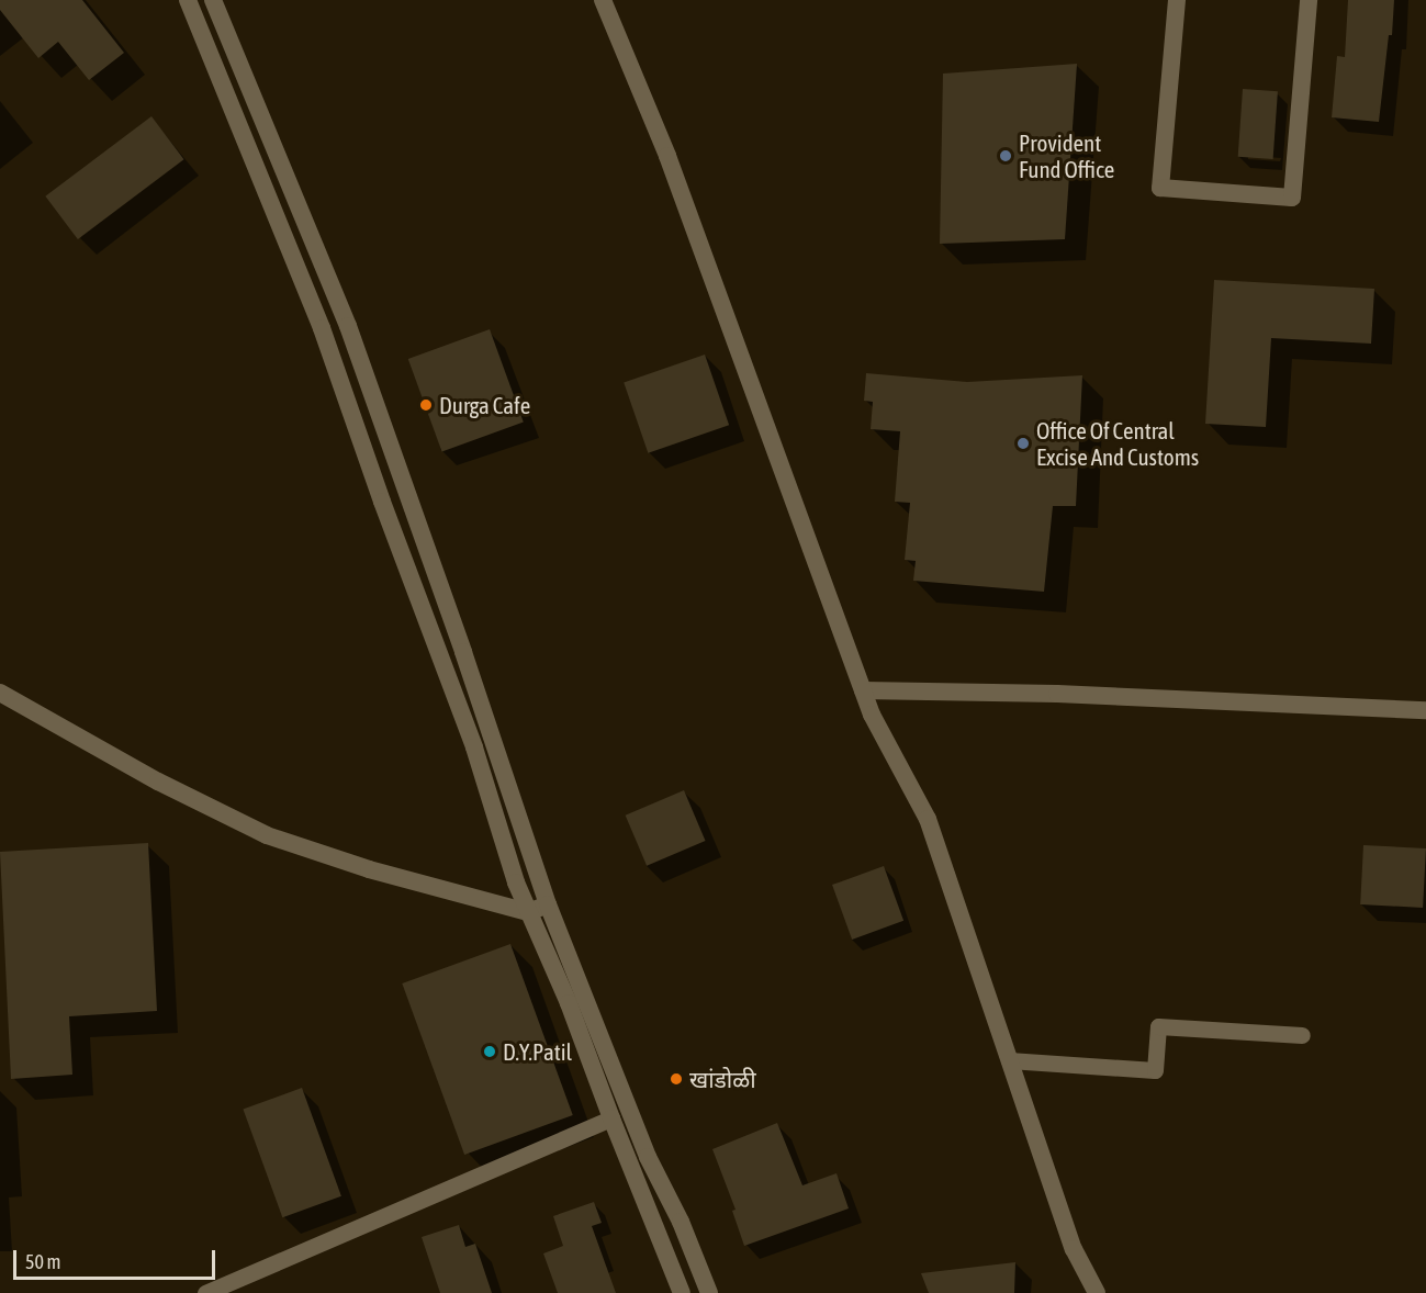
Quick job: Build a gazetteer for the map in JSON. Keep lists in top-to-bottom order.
{
  "places": [
    "Provident Fund Office",
    "Durga Cafe",
    "Office Of Central Excise And Customs",
    "D.Y.Patil",
    "खांडोळी"
  ],
  "scale_bar": "50 m"
}
